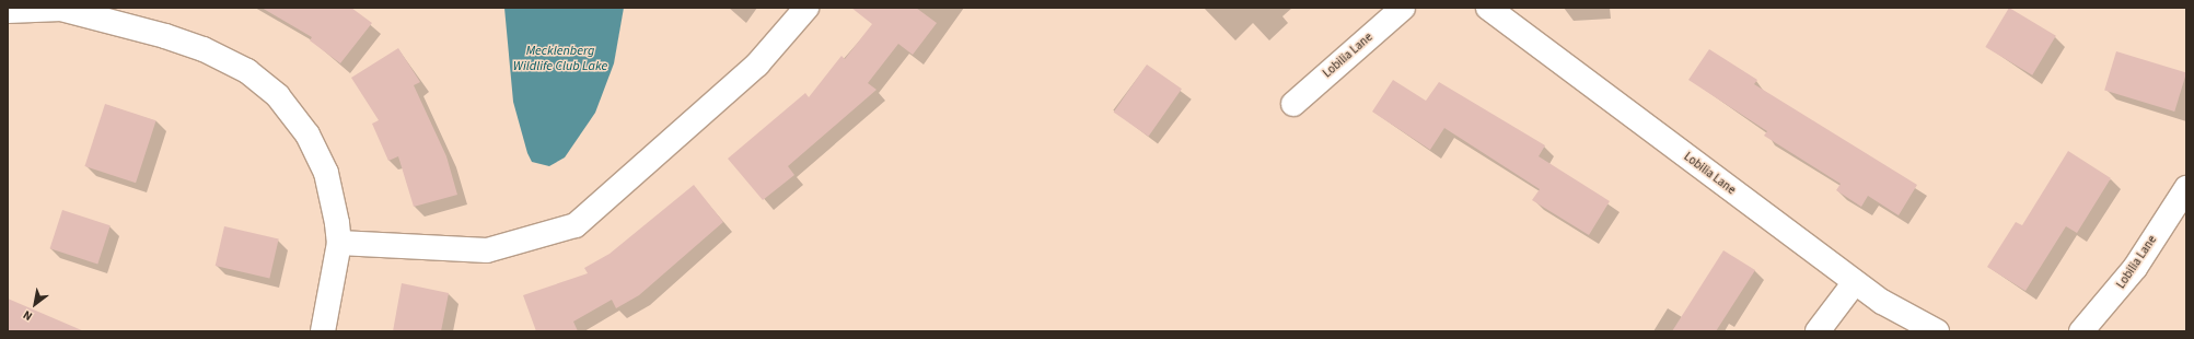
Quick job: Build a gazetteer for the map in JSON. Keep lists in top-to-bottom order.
{
  "streets": {
    "street": ["Lobilia Lane"]
  },
  "water": ["Mecklenberg Wildlife Club Lake"],
  "north": "bottom left"
}
